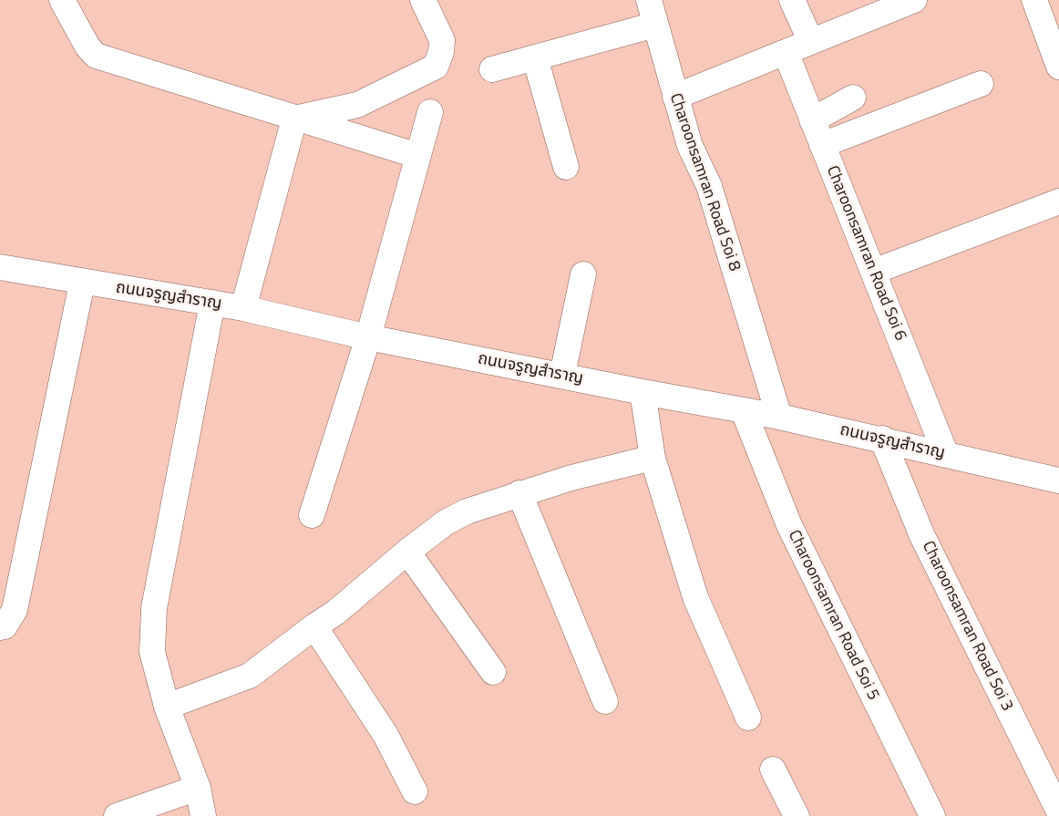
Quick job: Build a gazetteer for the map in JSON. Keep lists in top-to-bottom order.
{
  "streets": {
    "street": [
      "Charoonsamran Road Soi 8",
      "Charoonsamran Road Soi 6",
      "ถนนจรูญสำราญ",
      "Charoonsamran Road Soi 5",
      "Charoonsamran Road Soi 3"
    ]
  },
  "crossings": [
    ["Charoonsamran Road Soi 8", "ถนนจรูญสำราญ"],
    ["Charoonsamran Road Soi 6", "ถนนจรูญสำราญ"],
    ["ถนนจรูญสำราญ", "Charoonsamran Road Soi 5"],
    ["ถนนจรูญสำราญ", "Charoonsamran Road Soi 3"]
  ]
}
